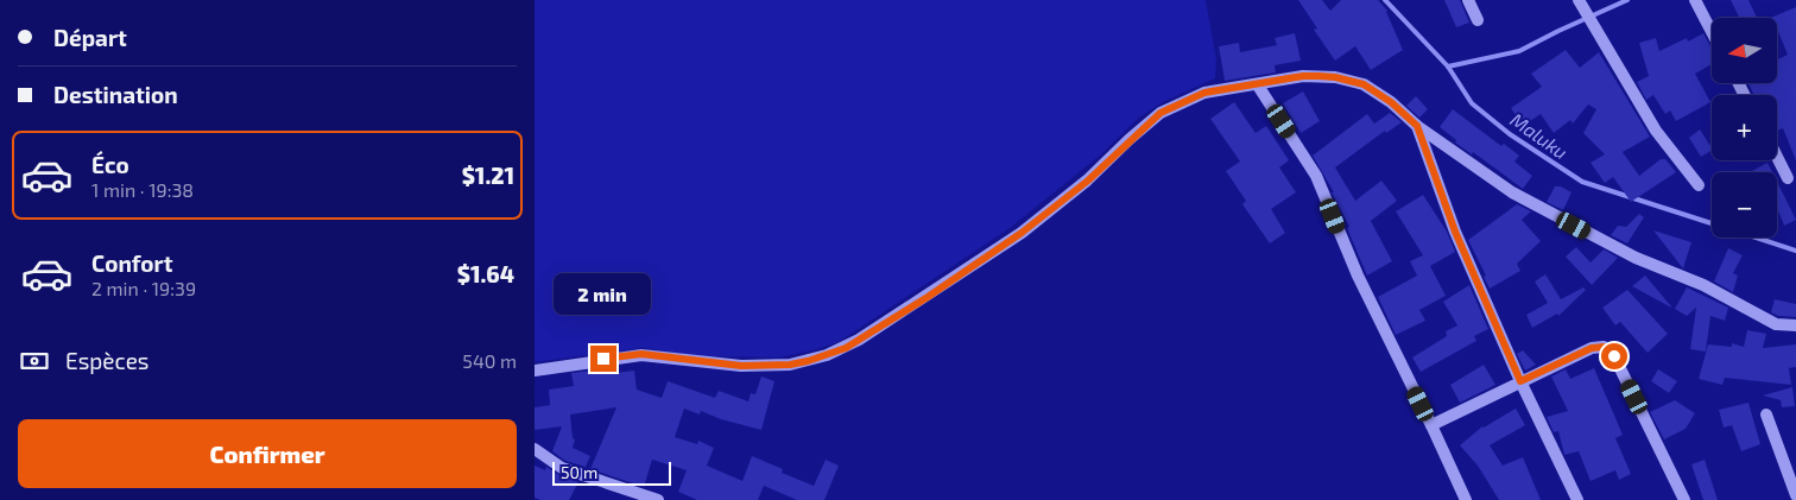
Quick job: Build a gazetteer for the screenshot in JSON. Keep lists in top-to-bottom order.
{
  "water": ["Maluku"],
  "scale_bar": "50 m",
  "north": "left",
  "page": {
    "banner": ["Départ", "Destination"],
    "map_buttons": ["+", "−"],
    "list": [
      {
        "name": "Éco",
        "note": "1 min · 19:38",
        "value": "$1.21"
      },
      {
        "name": "Confort",
        "note": "2 min · 19:39",
        "value": "$1.64"
      }
    ],
    "bubble": "2 min",
    "pay": ["Espèces", "540 m"],
    "buttons": "Confirmer",
    "scale": "50 m"
  }
}
